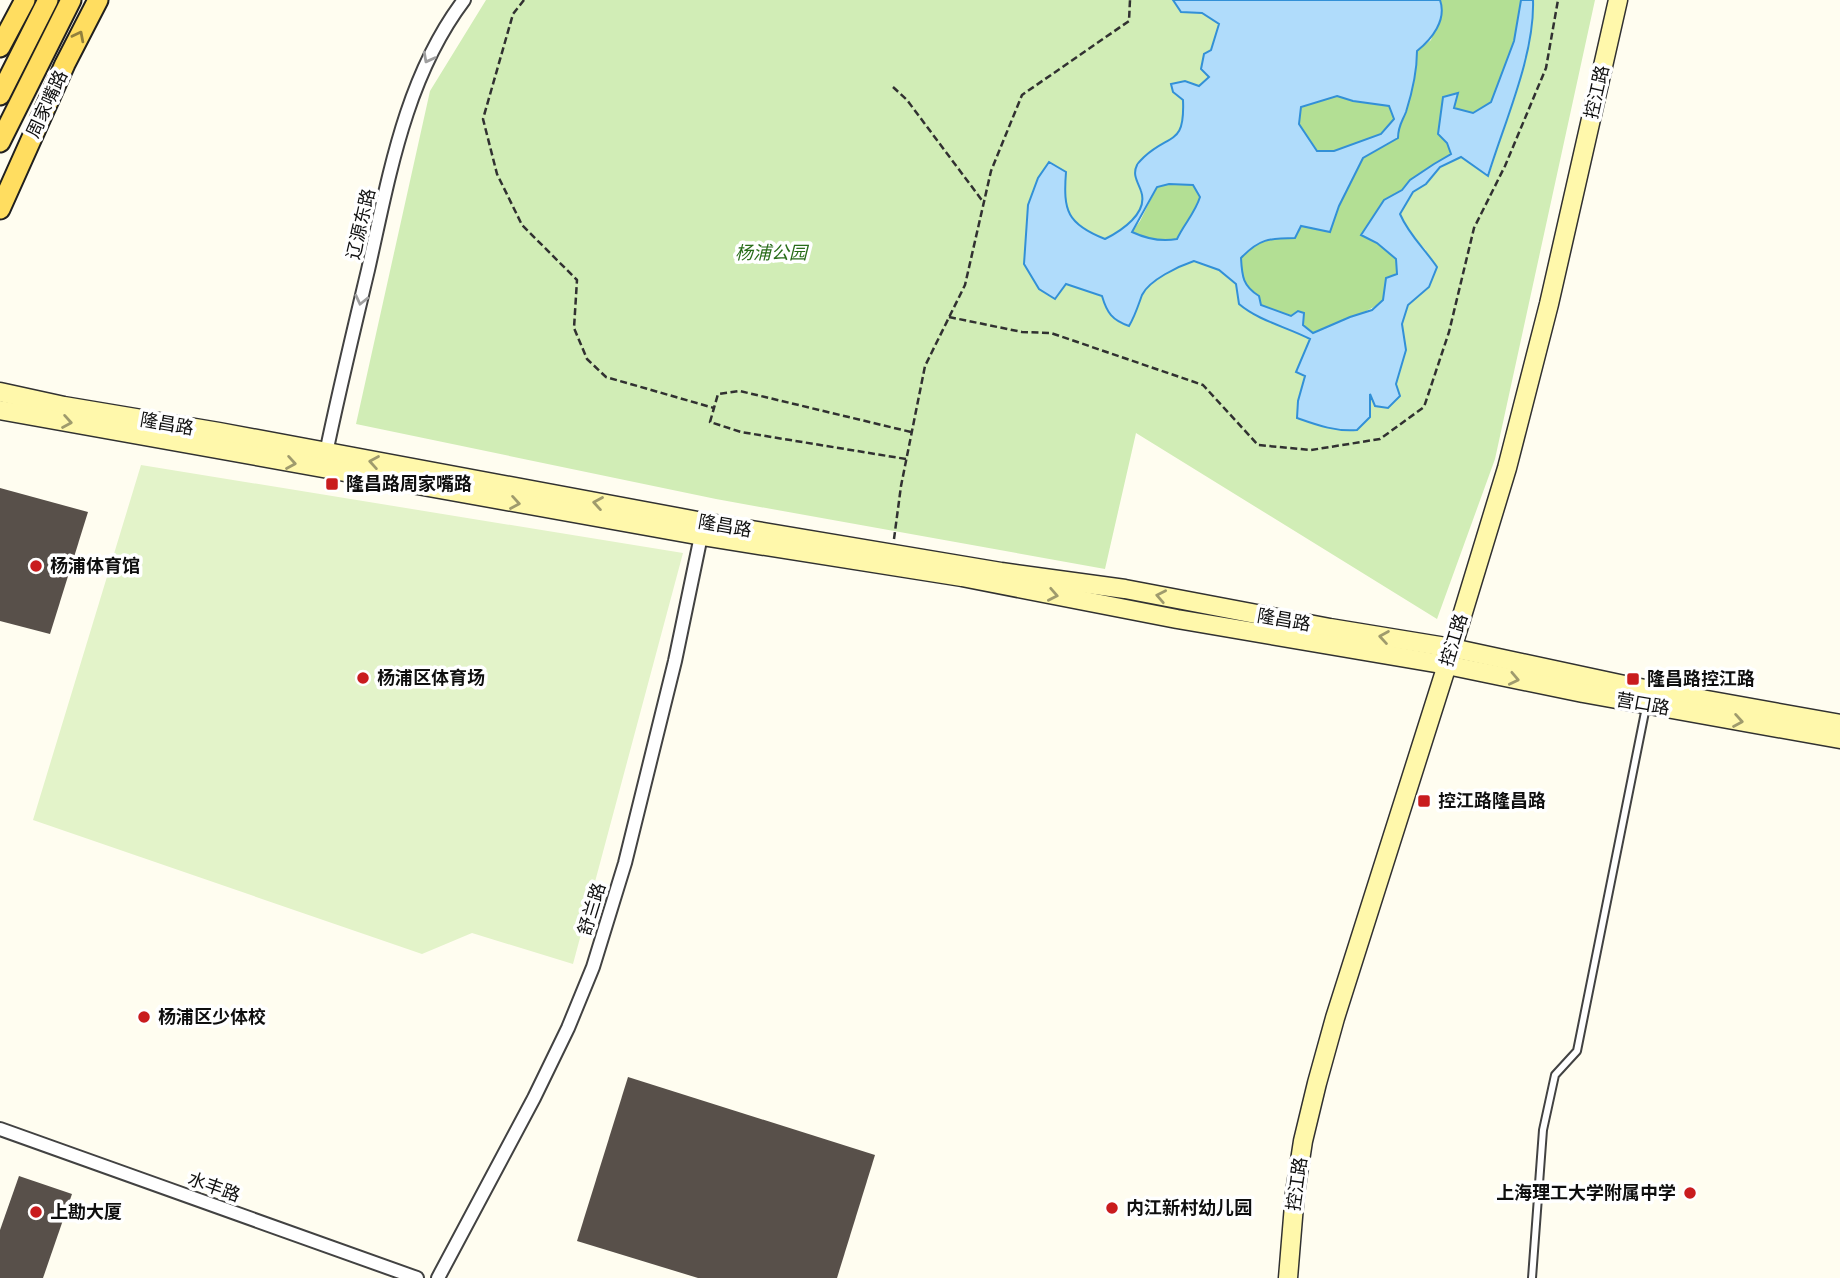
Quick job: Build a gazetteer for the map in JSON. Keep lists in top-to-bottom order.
{
  "streets": {
    "main road": [
      "控江路",
      "周家嘴路",
      "隆昌路",
      "营口路"
    ],
    "street": ["辽源东路", "舒兰路", "水丰路"]
  },
  "crossings": [
    ["控江路", "隆昌路"],
    ["控江路", "营口路"],
    ["辽源东路", "隆昌路"],
    ["隆昌路", "营口路"],
    ["隆昌路", "舒兰路"]
  ],
  "one_way": ["辽源东路"],
  "parks": ["杨浦公园"],
  "places": {
    "transit": ["隆昌路周家嘴路", "隆昌路控江路", "控江路隆昌路"],
    "other": [
      "杨浦体育馆",
      "杨浦区体育场",
      "杨浦区少体校",
      "上海理工大学附属中学",
      "内江新村幼儿园",
      "上勘大厦"
    ]
  }
}
